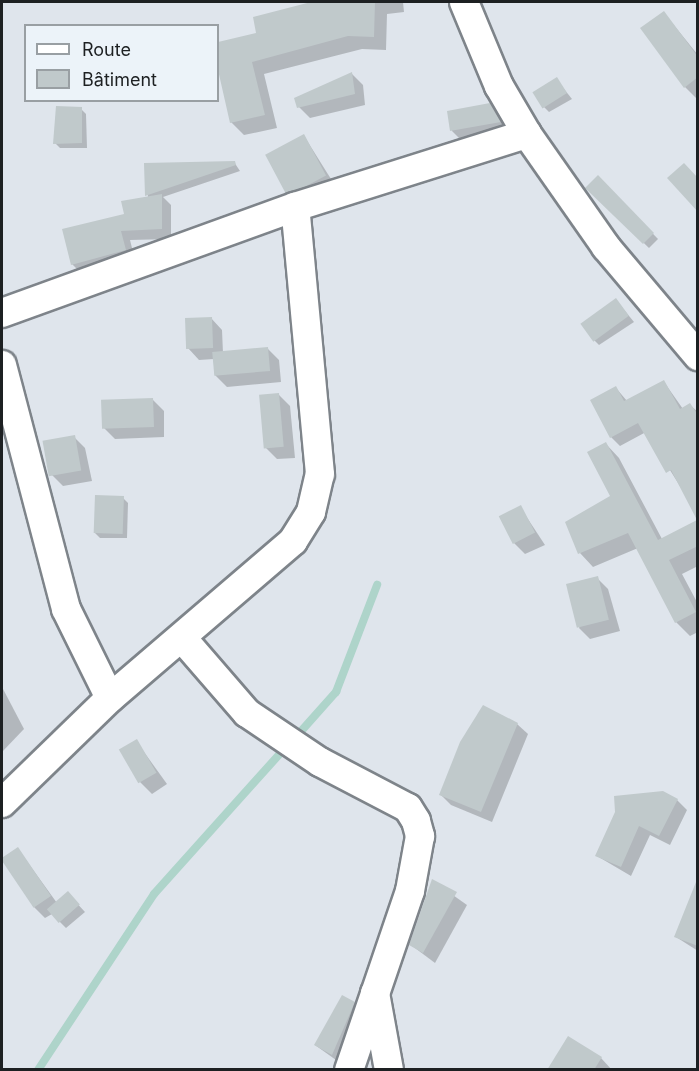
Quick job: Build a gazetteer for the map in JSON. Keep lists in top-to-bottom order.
{
  "legend": ["Route", "Bâtiment"]
}
